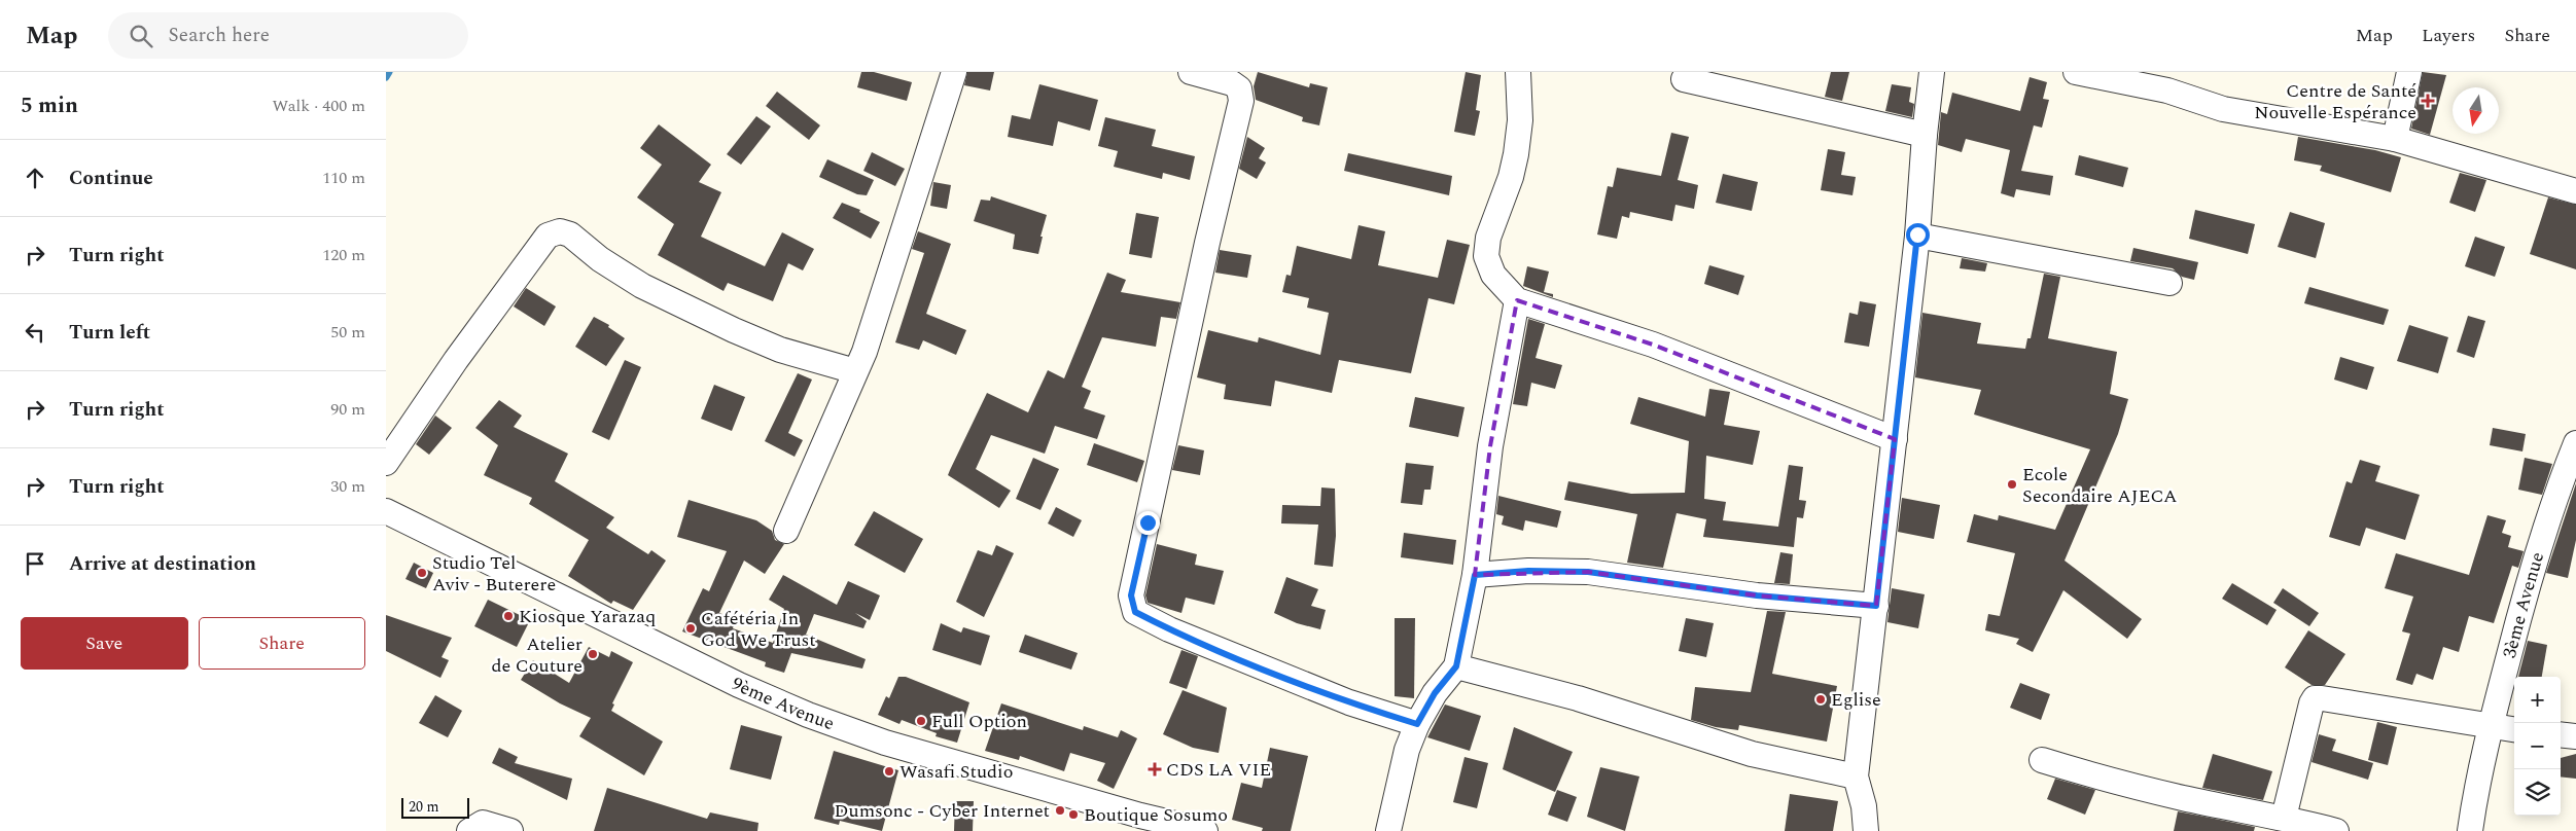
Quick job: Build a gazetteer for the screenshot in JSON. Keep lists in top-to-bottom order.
{
  "streets": {
    "street": ["3ème Avenue", "9ème Avenue"]
  },
  "places": {
    "health": ["Centre de Santé Nouvelle Espérance", "CDS LA VIE"],
    "other": [
      "Ecole Secondaire AJECA",
      "Studio Tel Aviv - Buterere",
      "Kiosque Yarazaq",
      "Cafétéria In God We Trust",
      "Atelier de Couture",
      "Eglise",
      "Full Option",
      "Wasafi Studio",
      "Dumsonc - Cyber Internet",
      "Boutique Sosumo"
    ]
  },
  "scale_bar": "20 m",
  "north": "bottom",
  "page": {
    "header": "Map",
    "search": "Search here",
    "nav": ["Map", "Layers", "Share"],
    "heading": ["5 min", "Walk · 400 m"],
    "list": [
      ["Continue", "110 m"],
      ["Turn right", "120 m"],
      ["Turn left", "50 m"],
      ["Turn right", "90 m"],
      ["Turn right", "30 m"],
      "Arrive at destination"
    ],
    "buttons": ["Save", "Share"],
    "map_buttons": ["+", "−"],
    "scale": "20 m"
  }
}
